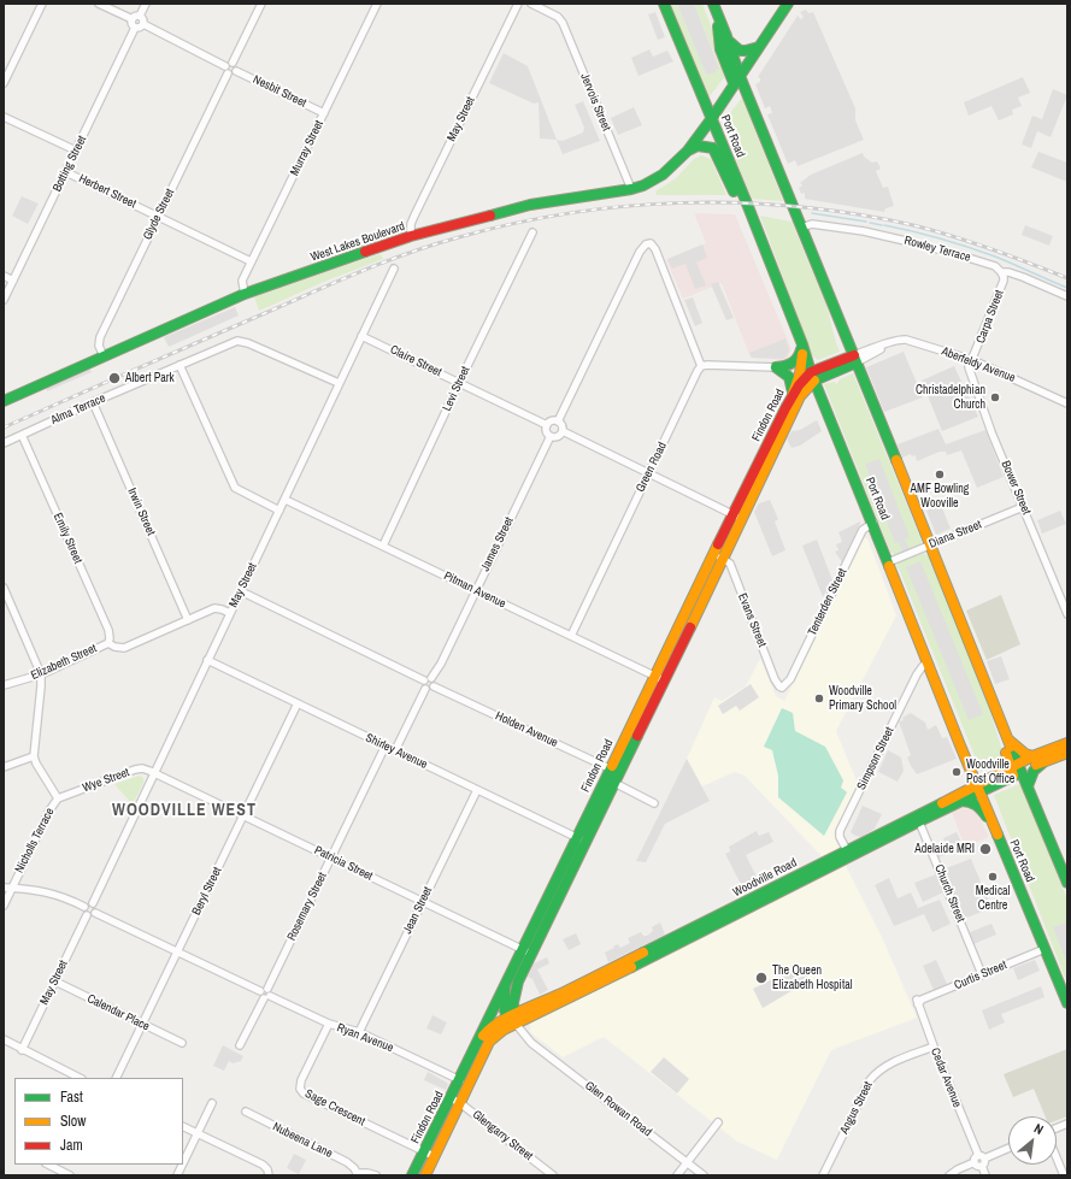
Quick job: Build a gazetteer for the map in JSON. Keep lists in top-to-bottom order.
{
  "streets": {
    "main road": [
      "Port Road",
      "West Lakes Boulevard",
      "Findon Road",
      "Woodville Road"
    ],
    "street": [
      "Nesbit Street",
      "Jervois Street",
      "May Street",
      "Murray Street",
      "Botting Street",
      "Herbert Street",
      "Glyde Street",
      "Rowley Terrace",
      "Carpa Street",
      "Claire Street",
      "Aberfeldy Avenue",
      "Levi Street",
      "Alma Terrace",
      "Green Road",
      "Bower Street",
      "Irwin Street",
      "Diana Street",
      "Emily Street",
      "James Street",
      "Pitman Avenue",
      "Tenterden Street",
      "Evans Street",
      "Elizabeth Street",
      "Holden Avenue",
      "Shirley Avenue",
      "Simpson Street",
      "Wye Street",
      "Nicholls Terrace",
      "Patricia Street",
      "Beryl Street",
      "Church Street",
      "Rosemary Street",
      "Jean Street",
      "Curtis Street",
      "Calendar Place",
      "Ryan Avenue",
      "Cedar Avenue",
      "Sage Crescent",
      "Angus Street",
      "Glen Rowan Road",
      "Glengarry Street",
      "Nubeena Lane"
    ]
  },
  "crossings": [
    ["Nesbit Street", "Murray Street"],
    ["Nesbit Street", "Glyde Street"],
    ["Jervois Street", "West Lakes Boulevard"],
    ["May Street", "West Lakes Boulevard"],
    ["May Street", "Claire Street"],
    ["May Street", "Alma Terrace"],
    ["May Street", "Pitman Avenue"],
    ["May Street", "Elizabeth Street"],
    ["May Street", "Shirley Avenue"],
    ["May Street", "Wye Street"],
    ["May Street", "Patricia Street"],
    ["May Street", "Calendar Place"],
    ["May Street", "Ryan Avenue"],
    ["Port Road", "West Lakes Boulevard"],
    ["Port Road", "Findon Road"],
    ["Port Road", "Diana Street"],
    ["Port Road", "Tenterden Street"],
    ["Port Road", "Simpson Street"],
    ["Port Road", "Woodville Road"],
    ["Port Road", "Curtis Street"],
    ["Murray Street", "Herbert Street"],
    ["Murray Street", "West Lakes Boulevard"],
    ["Botting Street", "Herbert Street"],
    ["Herbert Street", "Glyde Street"],
    ["Glyde Street", "West Lakes Boulevard"],
    ["Rowley Terrace", "Carpa Street"],
    ["Carpa Street", "Aberfeldy Avenue"],
    ["Carpa Street", "Bower Street"],
    ["Claire Street", "Levi Street"],
    ["Claire Street", "James Street"],
    ["Aberfeldy Avenue", "Bower Street"],
    ["Levi Street", "Pitman Avenue"],
    ["Alma Terrace", "Irwin Street"],
    ["Alma Terrace", "Emily Street"],
    ["Findon Road", "Pitman Avenue"],
    ["Findon Road", "Evans Street"],
    ["Findon Road", "Holden Avenue"],
    ["Findon Road", "Shirley Avenue"],
    ["Findon Road", "Patricia Street"],
    ["Findon Road", "Woodville Road"],
    ["Findon Road", "Ryan Avenue"],
    ["Findon Road", "Sage Crescent"],
    ["Findon Road", "Glen Rowan Road"],
    ["Findon Road", "Glengarry Street"],
    ["Green Road", "Pitman Avenue"],
    ["Bower Street", "Diana Street"],
    ["Irwin Street", "Elizabeth Street"],
    ["Emily Street", "Elizabeth Street"],
    ["James Street", "Pitman Avenue"],
    ["James Street", "Holden Avenue"],
    ["Tenterden Street", "Evans Street"],
    ["Shirley Avenue", "Beryl Street"],
    ["Shirley Avenue", "Rosemary Street"],
    ["Shirley Avenue", "Jean Street"],
    ["Simpson Street", "Woodville Road"],
    ["Wye Street", "Nicholls Terrace"],
    ["Wye Street", "Patricia Street"],
    ["Patricia Street", "Beryl Street"],
    ["Patricia Street", "Rosemary Street"],
    ["Patricia Street", "Jean Street"],
    ["Woodville Road", "Church Street"],
    ["Woodville Road", "Glen Rowan Road"],
    ["Beryl Street", "Calendar Place"],
    ["Beryl Street", "Ryan Avenue"],
    ["Church Street", "Curtis Street"],
    ["Rosemary Street", "Ryan Avenue"],
    ["Jean Street", "Ryan Avenue"],
    ["Curtis Street", "Cedar Avenue"],
    ["Ryan Avenue", "Sage Crescent"],
    ["Cedar Avenue", "Angus Street"]
  ],
  "districts": ["WOODVILLE WEST"],
  "places": [
    "Albert Park",
    "Christadelphian Church",
    "AMF Bowling Wooville",
    "Woodville Primary School",
    "Woodville Post Office",
    "Adelaide MRI",
    "Medical Centre",
    "The Queen Elizabeth Hospital"
  ],
  "legend": ["Fast", "Slow", "Jam"],
  "north": "top right"
}
